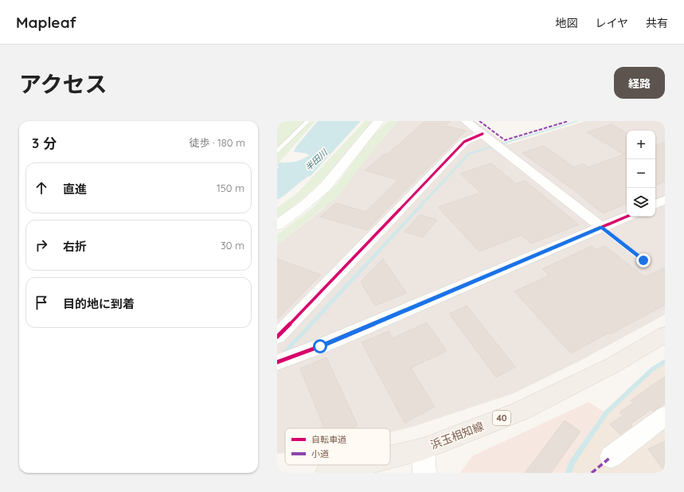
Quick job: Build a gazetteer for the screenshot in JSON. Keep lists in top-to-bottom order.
{
  "streets": {
    "main road": ["40", "浜玉相知線"]
  },
  "water": ["半田川"],
  "legend": ["自転車道", "小道"],
  "page": {
    "header": "Mapleaf",
    "nav": ["地図", "レイヤ", "共有"],
    "title": "アクセス",
    "buttons": "経路",
    "heading": ["3 分", "徒歩 · 180 m"],
    "map_buttons": ["+", "−"],
    "list": [
      ["直進", "150 m"],
      ["右折", "30 m"],
      "目的地に到着"
    ]
  }
}
